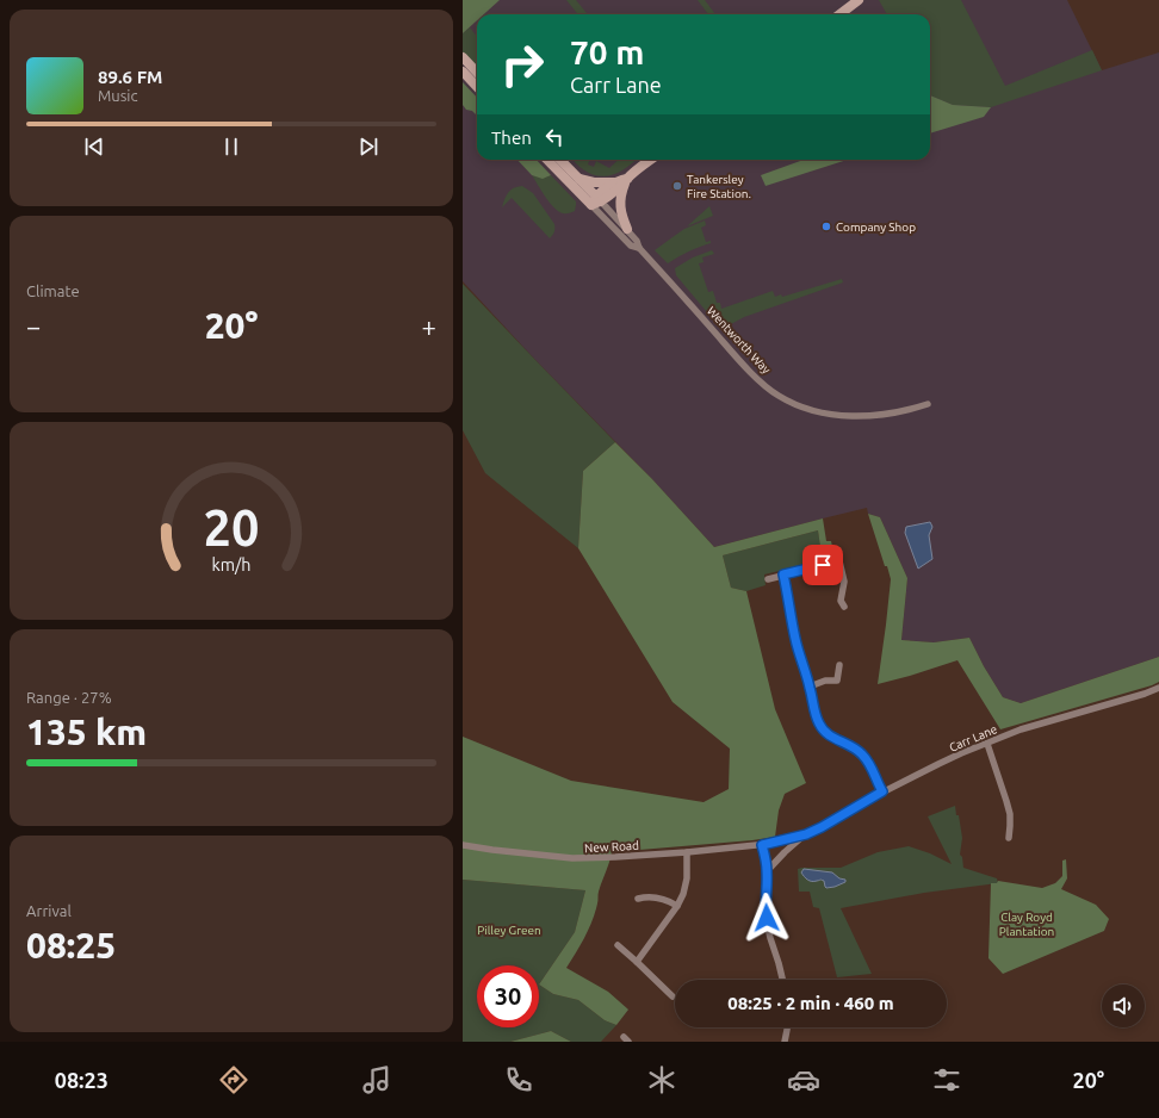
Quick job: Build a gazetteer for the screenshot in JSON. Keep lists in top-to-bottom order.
{
  "streets": {
    "street": ["Wentworth Way", "Carr Lane", "New Road"]
  },
  "crossings": [
    ["Carr Lane", "New Road"]
  ],
  "parks": ["Clay Royd Plantation", "Pilley Green"],
  "places": ["Tankersley Fire Station.", "Company Shop"],
  "page": {
    "turn": ["70 m", "Carr Lane"],
    "song": ["89.6 FM", "Music"],
    "then": "Then",
    "tile": [
      "Climate",
      ["Range · 27%", "135 km"],
      ["Arrival", "08:25"]
    ],
    "heat": ["−", "20°", "+"],
    "limit": "30",
    "trip": "08:25 · 2 min · 460 m",
    "tabs": ["08:23", "20°"],
    "gauge": ["20", "km/h"]
  }
}
